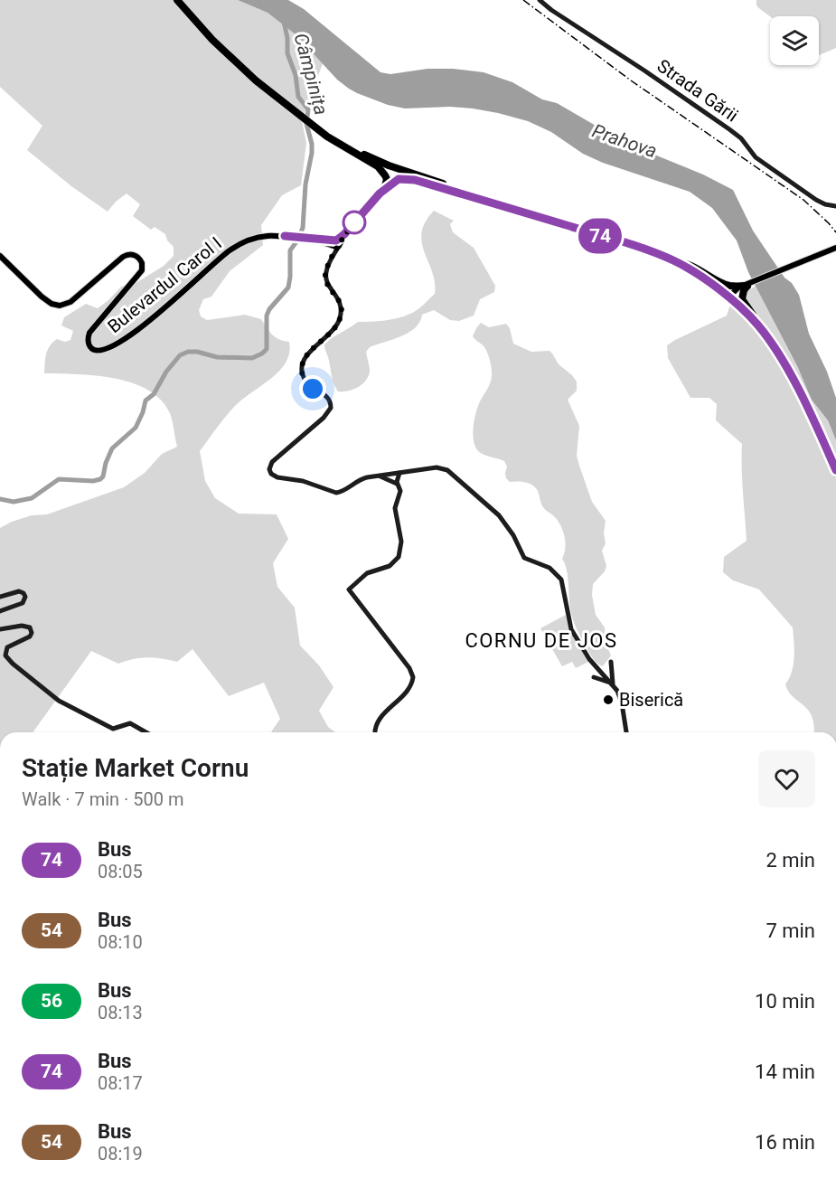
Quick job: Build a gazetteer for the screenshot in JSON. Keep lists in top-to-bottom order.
{
  "streets": {
    "main road": ["Bulevardul Carol I"],
    "street": ["Strada Gării"]
  },
  "districts": ["CORNU DE JOS"],
  "water": ["Câmpinița", "Prahova"],
  "places": ["Biserică"],
  "lines": ["bus line 74"],
  "page": {
    "on_map": "74",
    "heading": ["Stație Market Cornu", "Walk · 7 min · 500 m"],
    "list": [
      {
        "mark": "74",
        "name": "Bus",
        "note": "08:05",
        "value": "2 min"
      },
      {
        "mark": "54",
        "name": "Bus",
        "note": "08:10",
        "value": "7 min"
      },
      {
        "mark": "56",
        "name": "Bus",
        "note": "08:13",
        "value": "10 min"
      },
      {
        "mark": "74",
        "name": "Bus",
        "note": "08:17",
        "value": "14 min"
      },
      {
        "mark": "54",
        "name": "Bus",
        "note": "08:19",
        "value": "16 min"
      }
    ]
  }
}
